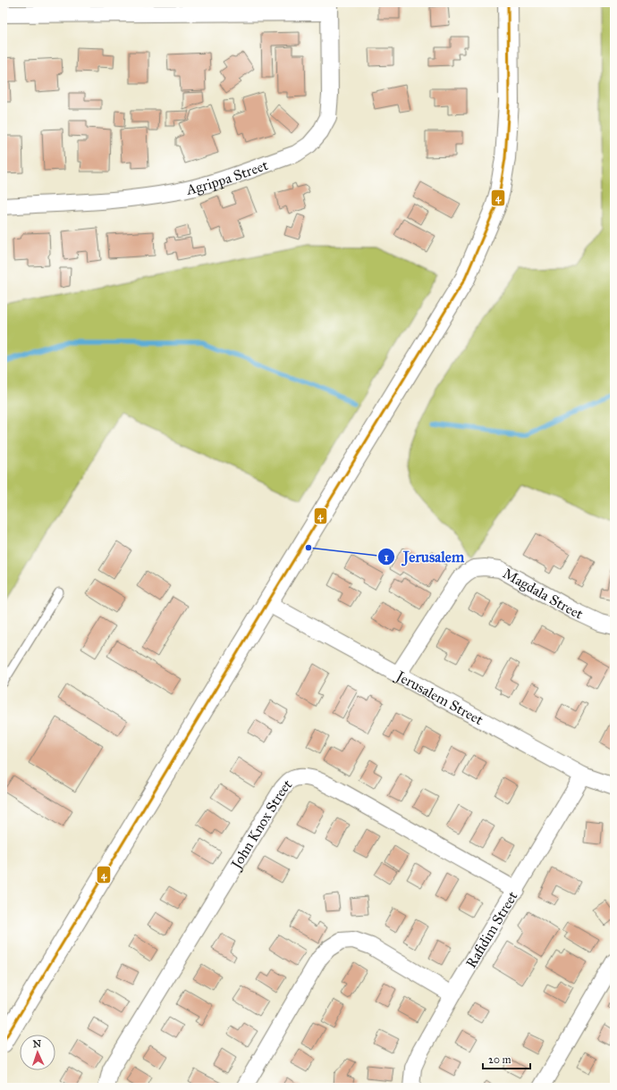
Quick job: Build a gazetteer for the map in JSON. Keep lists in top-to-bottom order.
{
  "streets": {
    "street": [
      "Agrippa Street",
      "Magdala Street",
      "Jerusalem Street",
      "John Knox Street",
      "Rafidim Street"
    ]
  },
  "crossings": [
    ["Magdala Street", "Jerusalem Street"],
    ["Jerusalem Street", "Rafidim Street"],
    ["John Knox Street", "Rafidim Street"]
  ],
  "places": ["Jerusalem"],
  "lines": ["transit line 4"],
  "scale_bar": "20 m",
  "north": "top"
}
